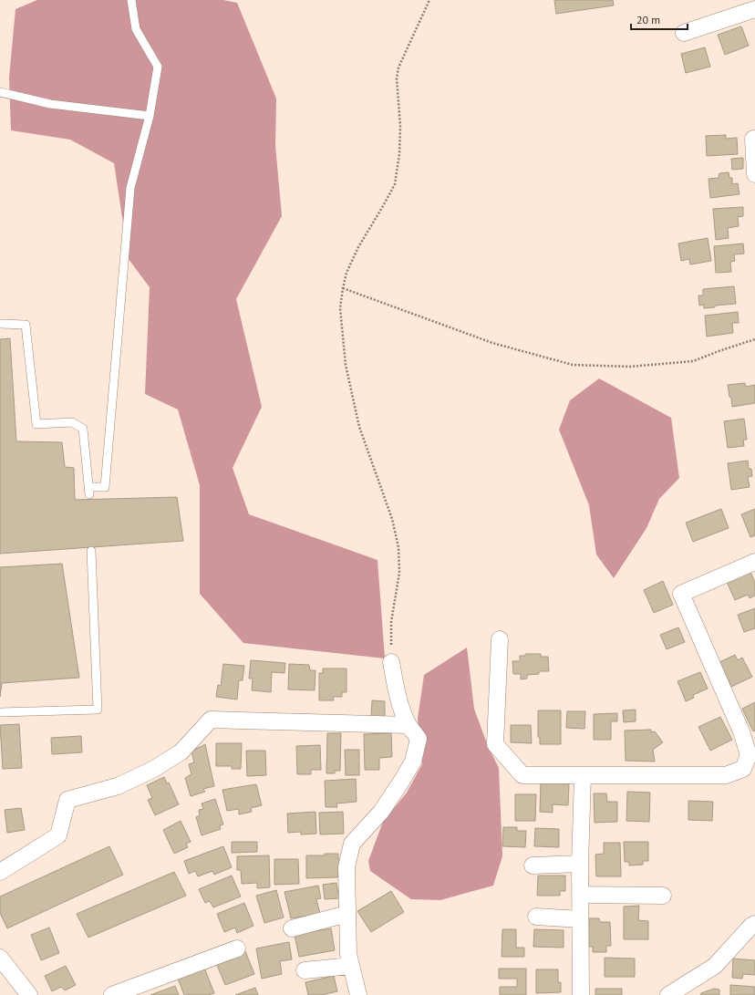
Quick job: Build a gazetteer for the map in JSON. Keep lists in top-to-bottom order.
{
  "scale_bar": "20 m"
}
